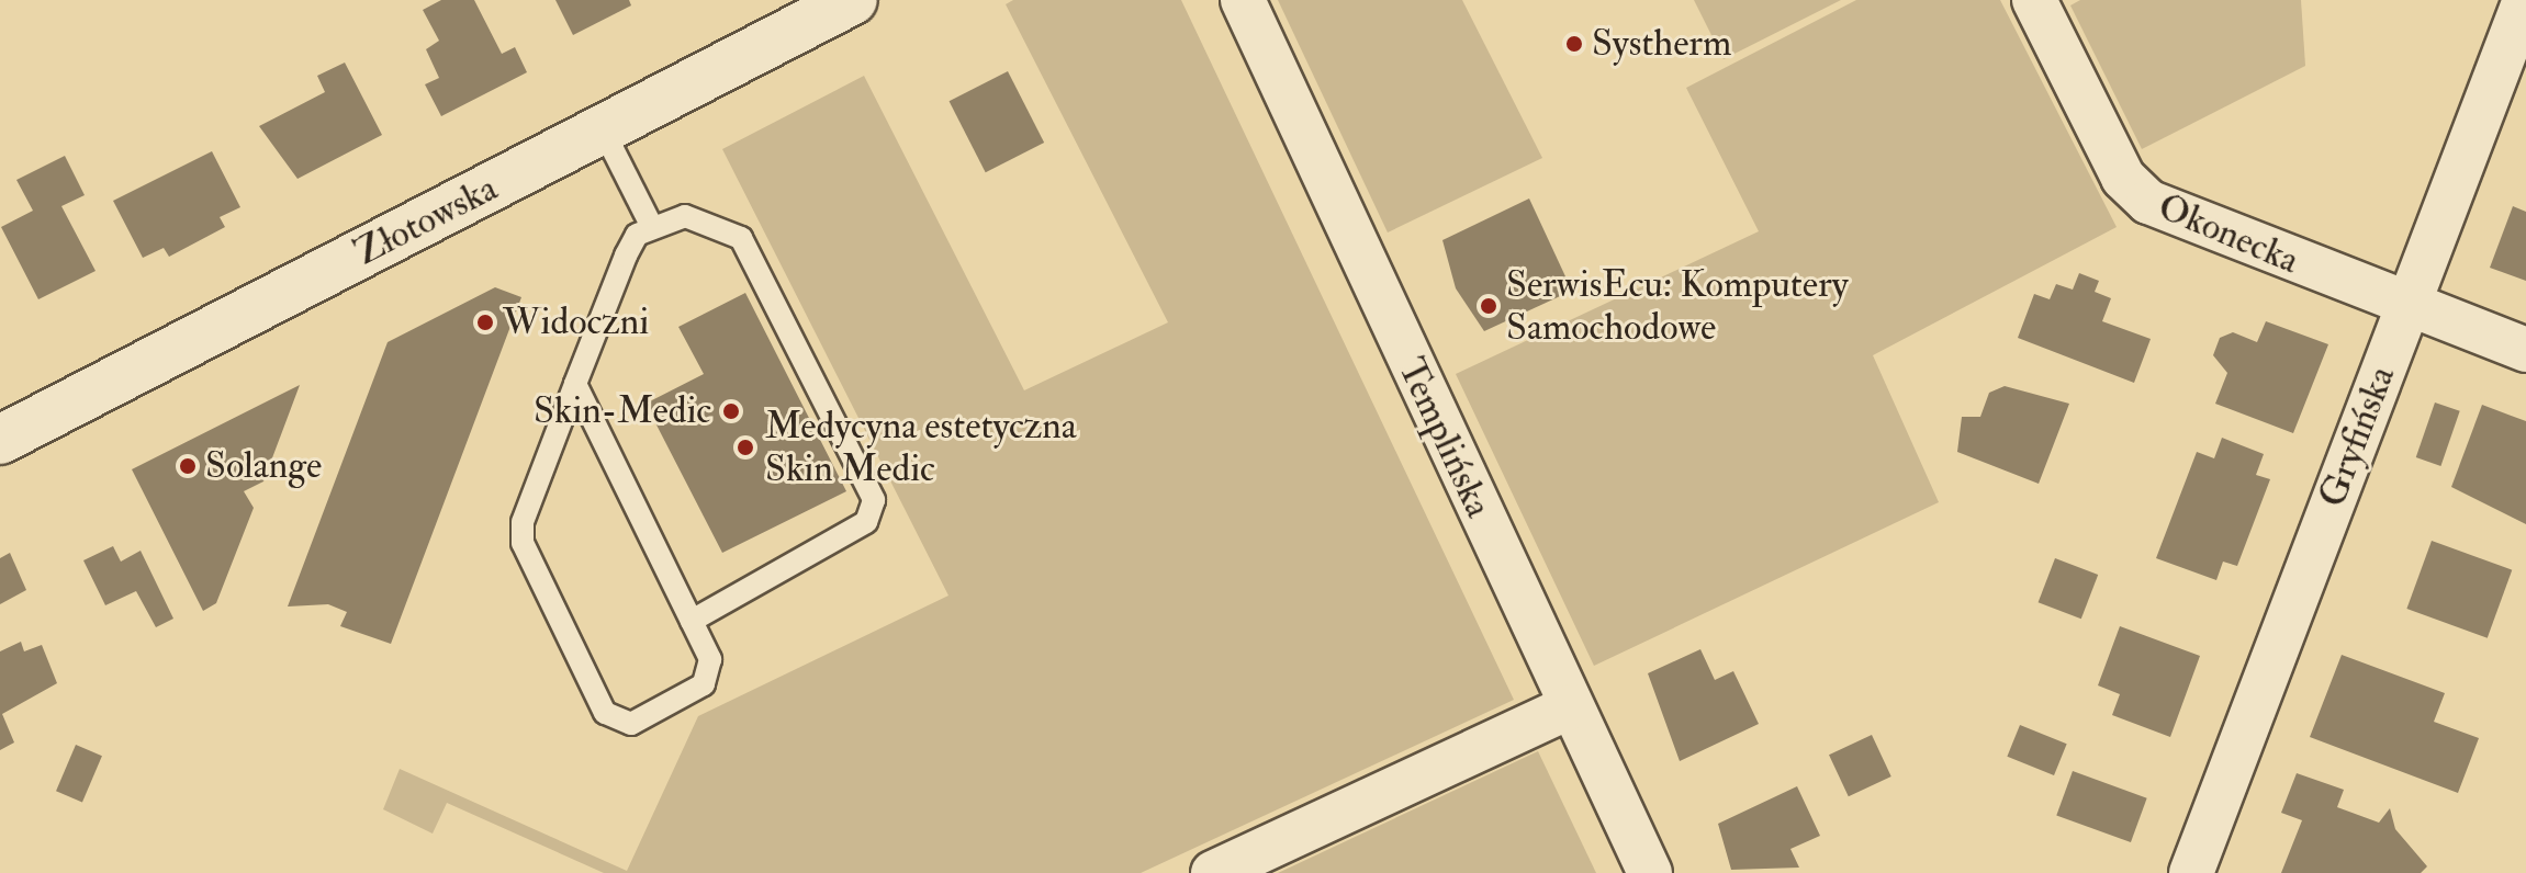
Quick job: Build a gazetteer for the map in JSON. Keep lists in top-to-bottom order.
{
  "streets": {
    "street": [
      "Złotowska",
      "Okonecka",
      "Gryfińska",
      "Templińska"
    ]
  },
  "crossings": [
    ["Okonecka", "Gryfińska"]
  ],
  "places": [
    "Systherm",
    "SerwisEcu: Komputery Samochodowe",
    "Widoczni",
    "Skin-Medic",
    "Medycyna estetyczna Skin Medic",
    "Solange"
  ]
}
